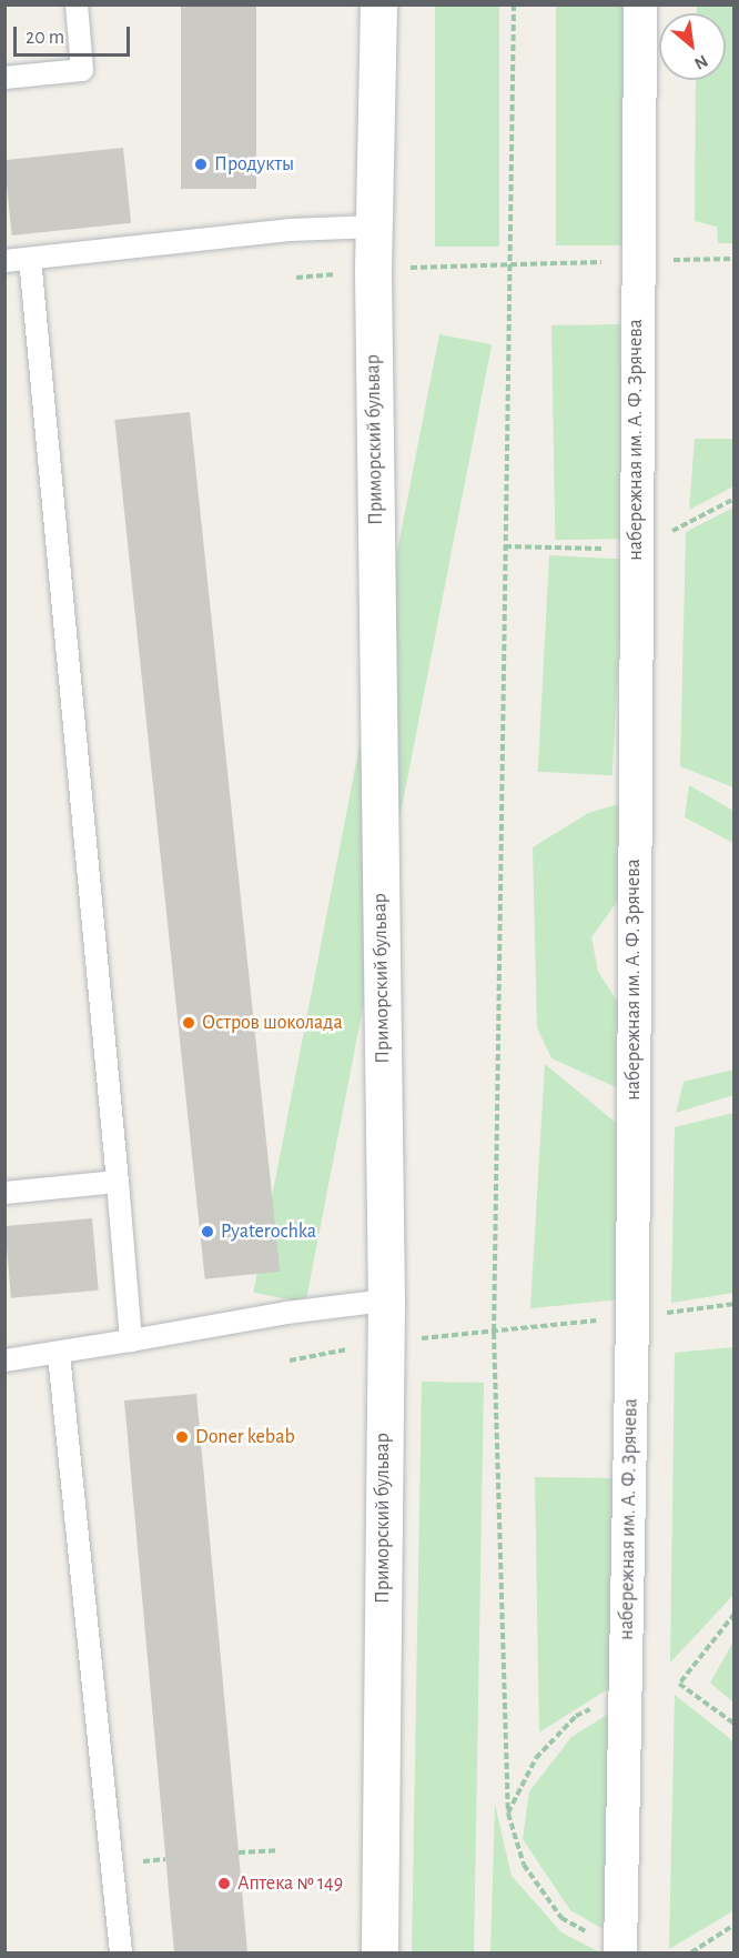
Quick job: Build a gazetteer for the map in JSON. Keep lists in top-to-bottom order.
{
  "streets": {
    "street": ["Приморский бульвар", "набережная им. А. Ф. Зрячева"]
  },
  "places": [
    "Продукты",
    "Остров шоколада",
    "Pyaterochka",
    "Doner kebab",
    "Аптека № 149"
  ],
  "scale_bar": "20 m",
  "north": "bottom right"
}
